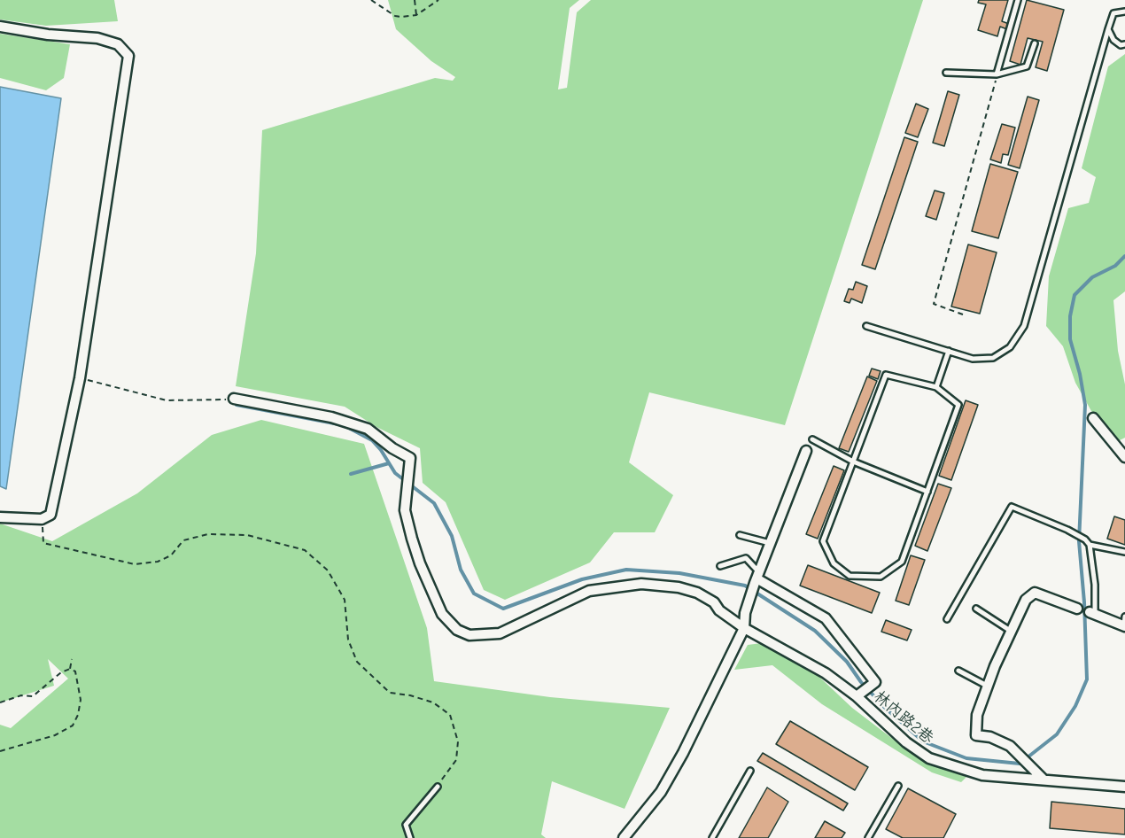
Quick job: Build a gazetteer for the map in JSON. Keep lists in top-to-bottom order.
{
  "streets": {
    "street": ["林內路2巷"]
  }
}
